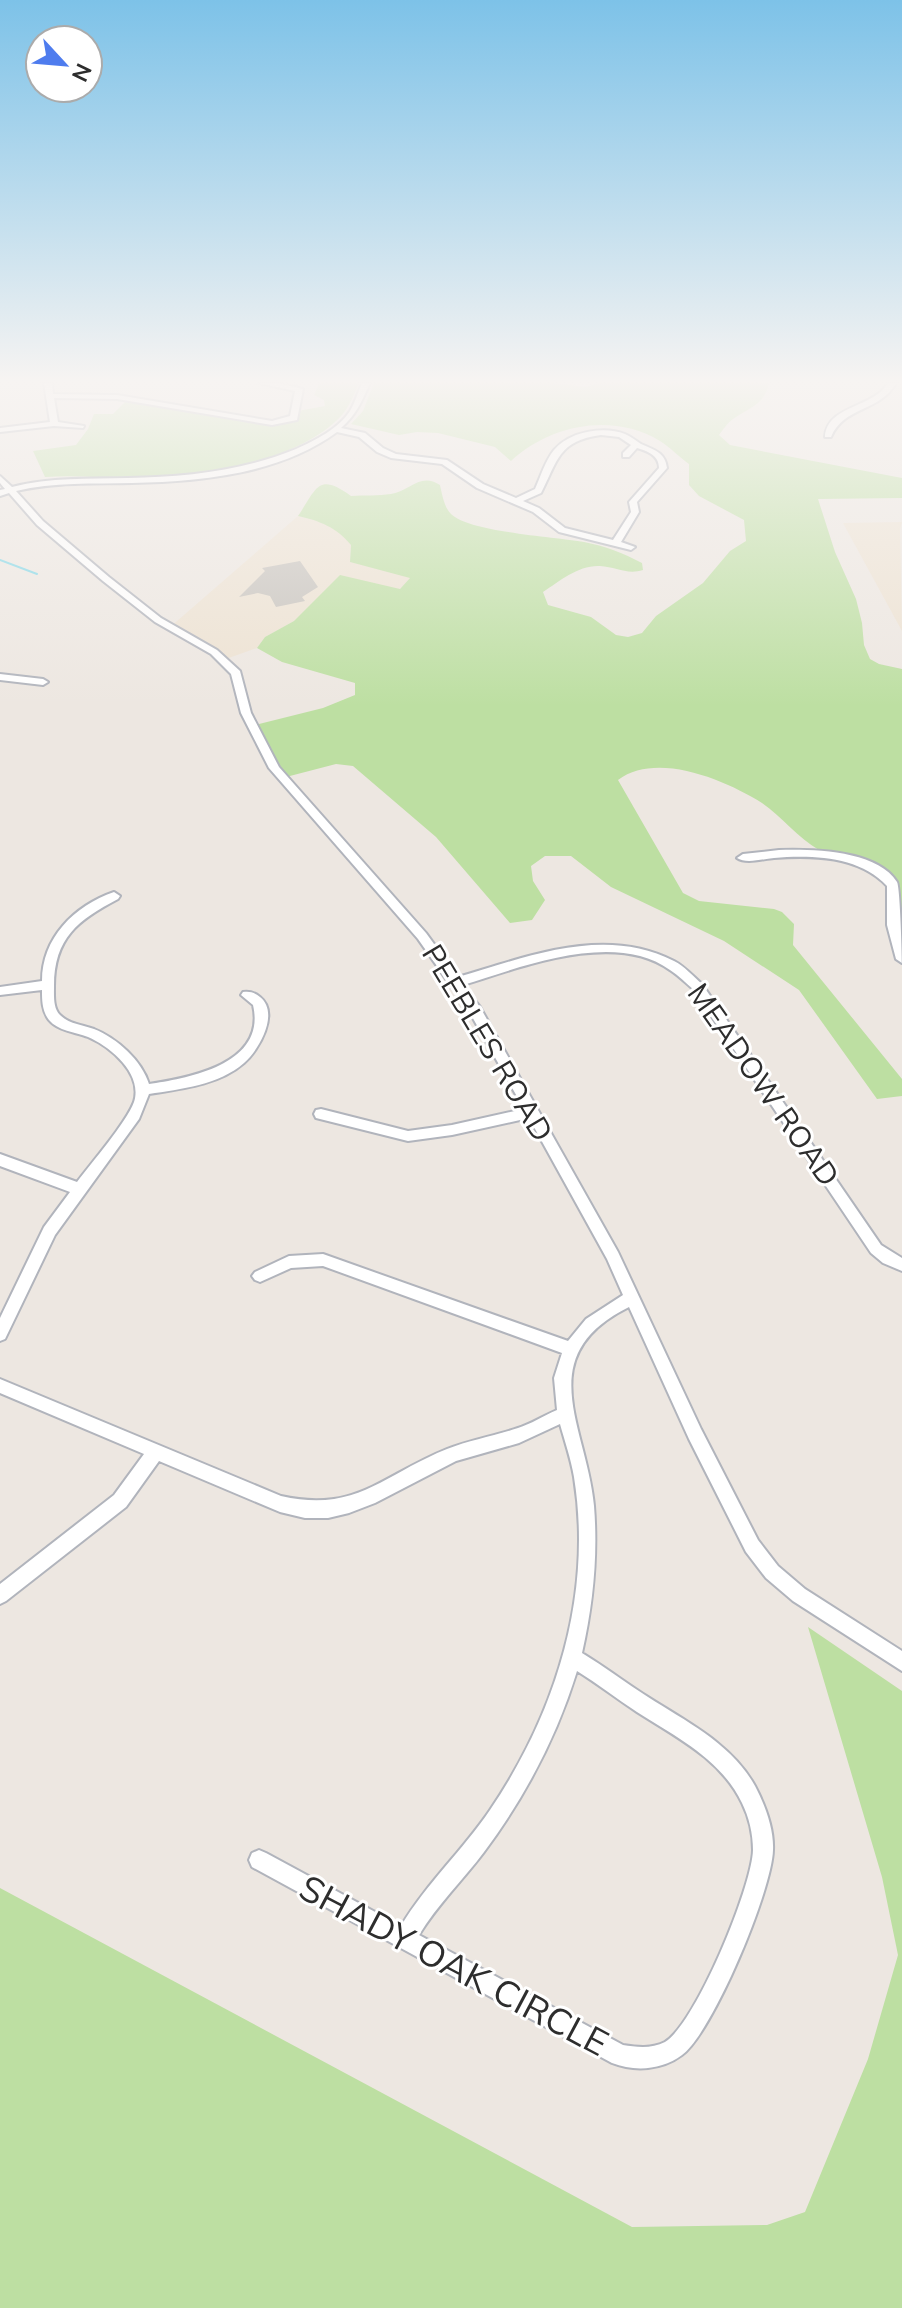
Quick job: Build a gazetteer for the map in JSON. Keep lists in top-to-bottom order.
{
  "streets": {
    "street": ["PEEBLES ROAD", "MEADOW ROAD", "SHADY OAK CIRCLE"]
  },
  "crossings": [
    ["PEEBLES ROAD", "MEADOW ROAD"]
  ],
  "north": "bottom right"
}
